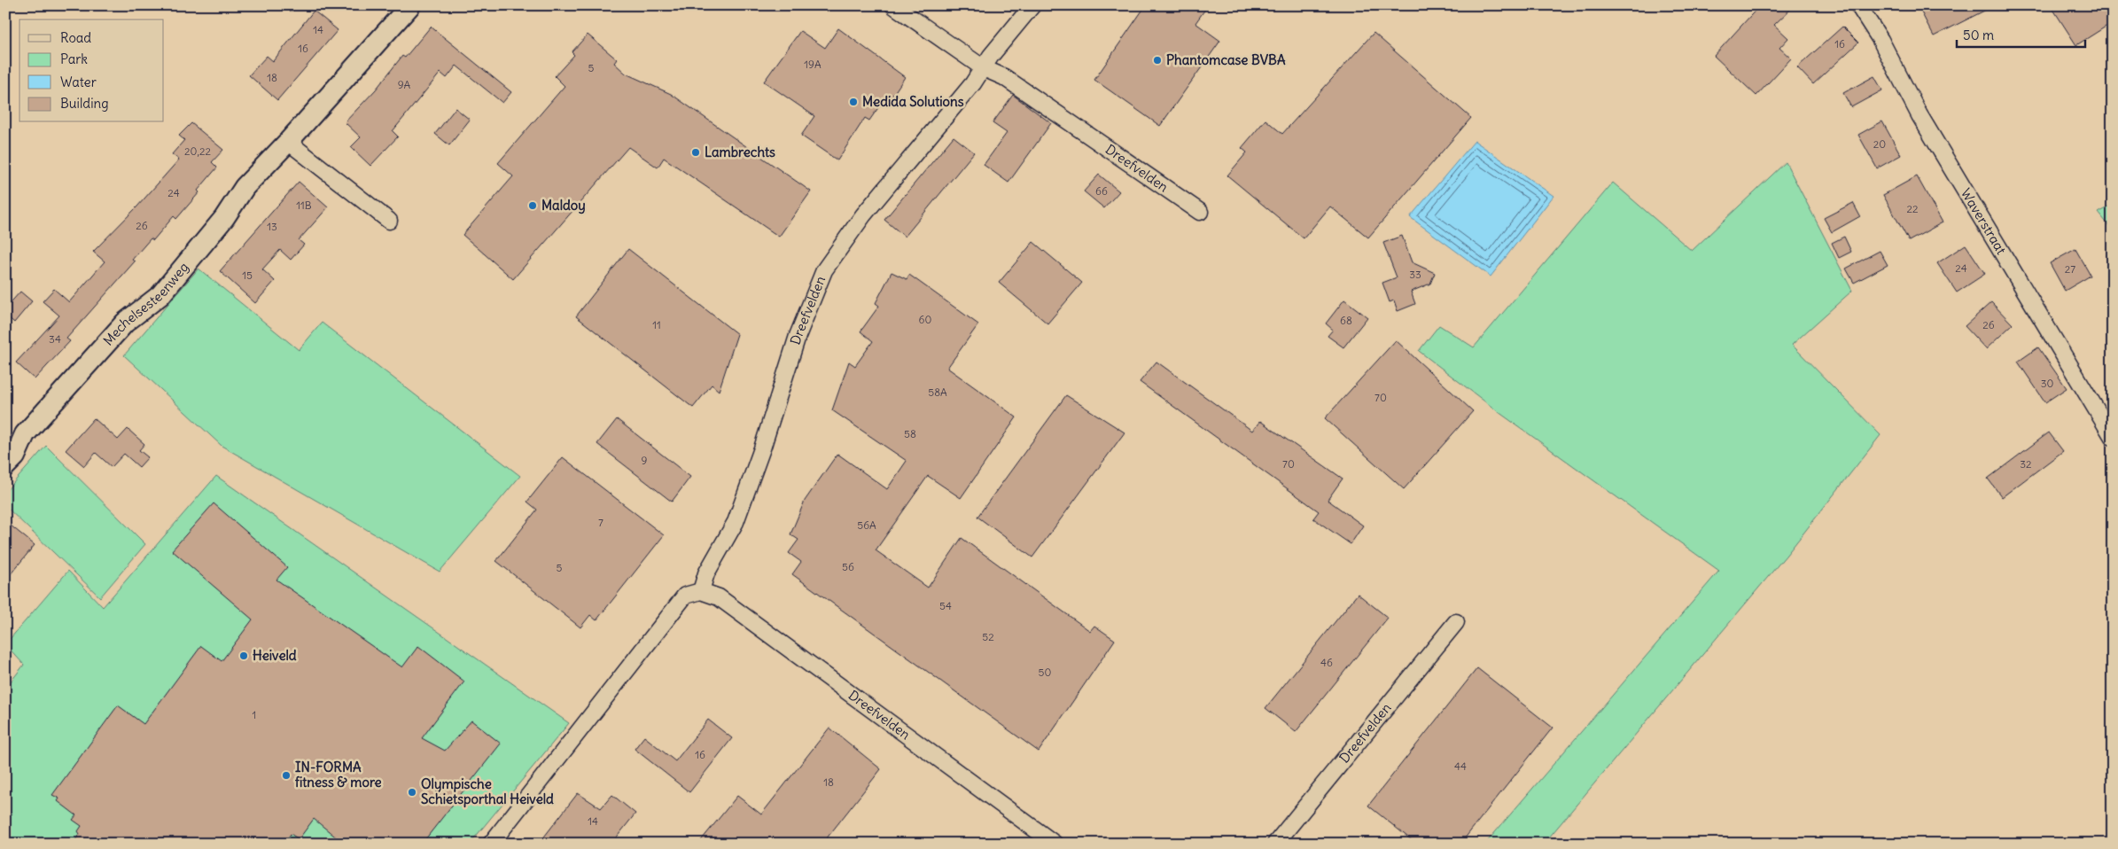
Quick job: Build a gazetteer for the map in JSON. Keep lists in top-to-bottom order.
{
  "streets": {
    "street": ["Dreefvelden", "Waverstraat", "Mechelsesteenweg"]
  },
  "places": [
    "Phantomcase BVBA",
    "Medida Solutions",
    "Lambrechts",
    "Maldoy",
    "Heiveld",
    "IN-FORMA fitness & more",
    "Olympische Schietsporthal Heiveld"
  ],
  "house_numbers": [
    "14",
    "16",
    "16",
    "19A",
    "5",
    "18",
    "9A",
    "20",
    "20,22",
    "66",
    "24",
    "11B",
    "22",
    "26",
    "13",
    "24",
    "27",
    "33",
    "15",
    "60",
    "68",
    "11",
    "26",
    "34",
    "30",
    "58A",
    "70",
    "58",
    "9",
    "70",
    "32",
    "7",
    "56A",
    "56",
    "5",
    "54",
    "52",
    "46",
    "50",
    "1",
    "16",
    "44",
    "18",
    "14"
  ],
  "legend": [
    "Road",
    "Park",
    "Water",
    "Building"
  ],
  "scale_bar": "50 m"
}
